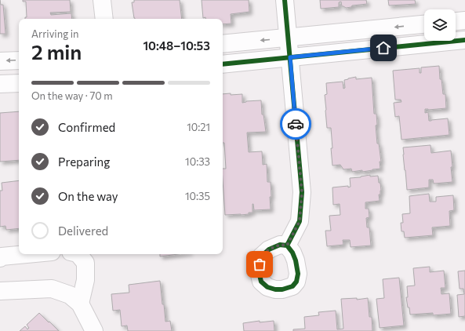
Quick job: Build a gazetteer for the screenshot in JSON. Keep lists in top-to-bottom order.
{
  "page": {
    "heading": ["2 min", "Arriving in", "10:48–10:53"],
    "bar": "On the way · 70 m",
    "list": [
      ["Confirmed", "10:21"],
      ["Preparing", "10:33"],
      ["On the way", "10:35"],
      "Delivered"
    ]
  }
}
